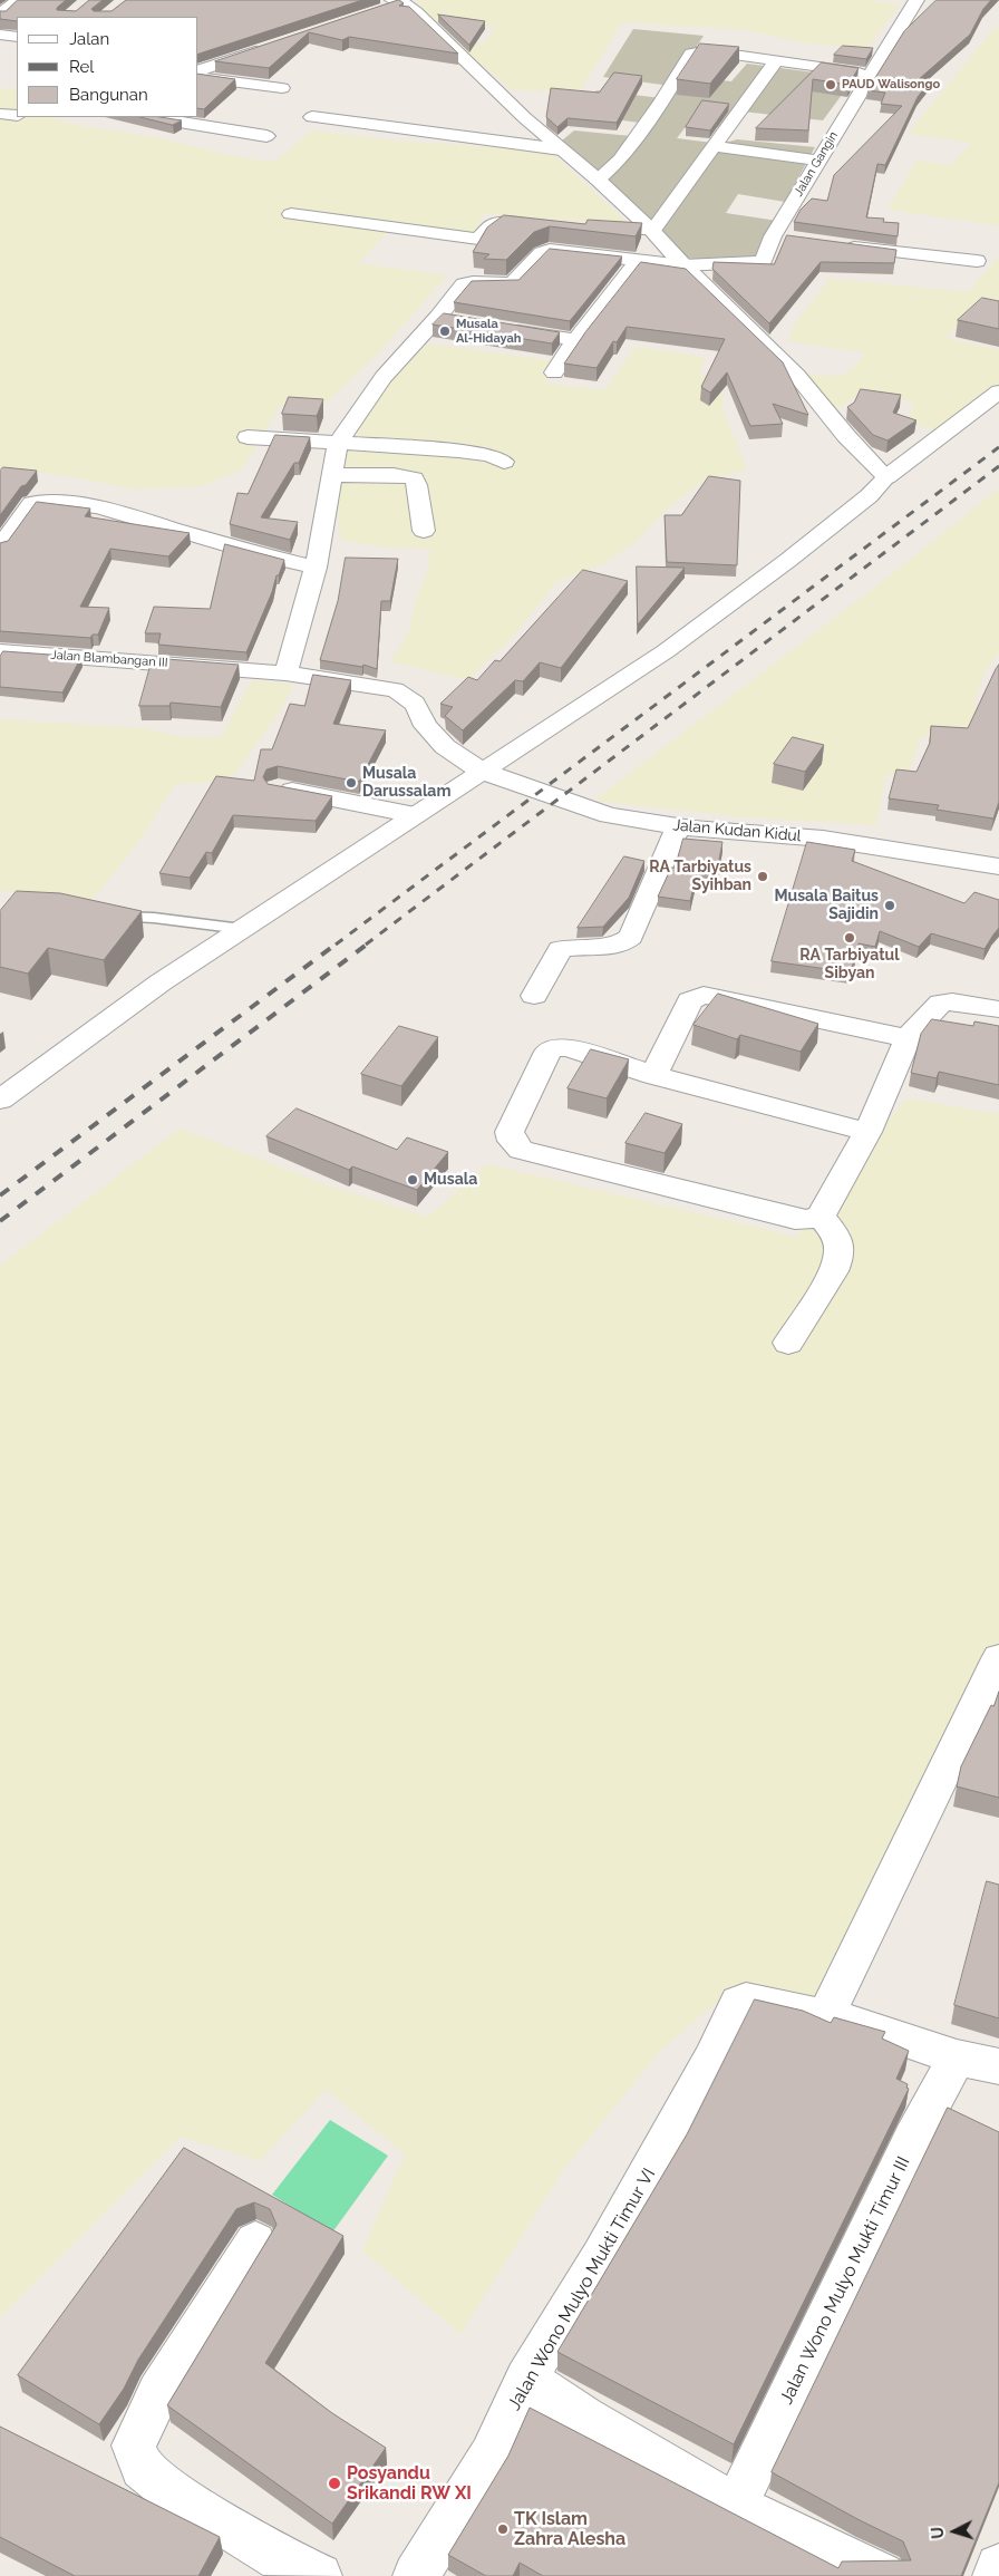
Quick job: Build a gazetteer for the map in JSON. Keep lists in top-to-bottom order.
{
  "streets": {
    "street": [
      "Jalan Gangin",
      "Jalan Blambangan III",
      "Jalan Kudan Kidul",
      "Jalan Wono Mulyo Mukti Timur III",
      "Jalan Wono Mulyo Mukti Timur VI"
    ]
  },
  "crossings": [
    ["Jalan Blambangan III", "Jalan Kudan Kidul"]
  ],
  "places": [
    "PAUD Walisongo",
    "Musala Al-Hidayah",
    "Musala Darussalam",
    "RA Tarbiyatus Syihban",
    "Musala Baitus Sajidin",
    "RA Tarbiyatul Sibyan",
    "Musala",
    "Posyandu Srikandi RW XI",
    "TK Islam Zahra Alesha"
  ],
  "legend": ["Jalan", "Rel", "Bangunan"],
  "north": "left"
}
